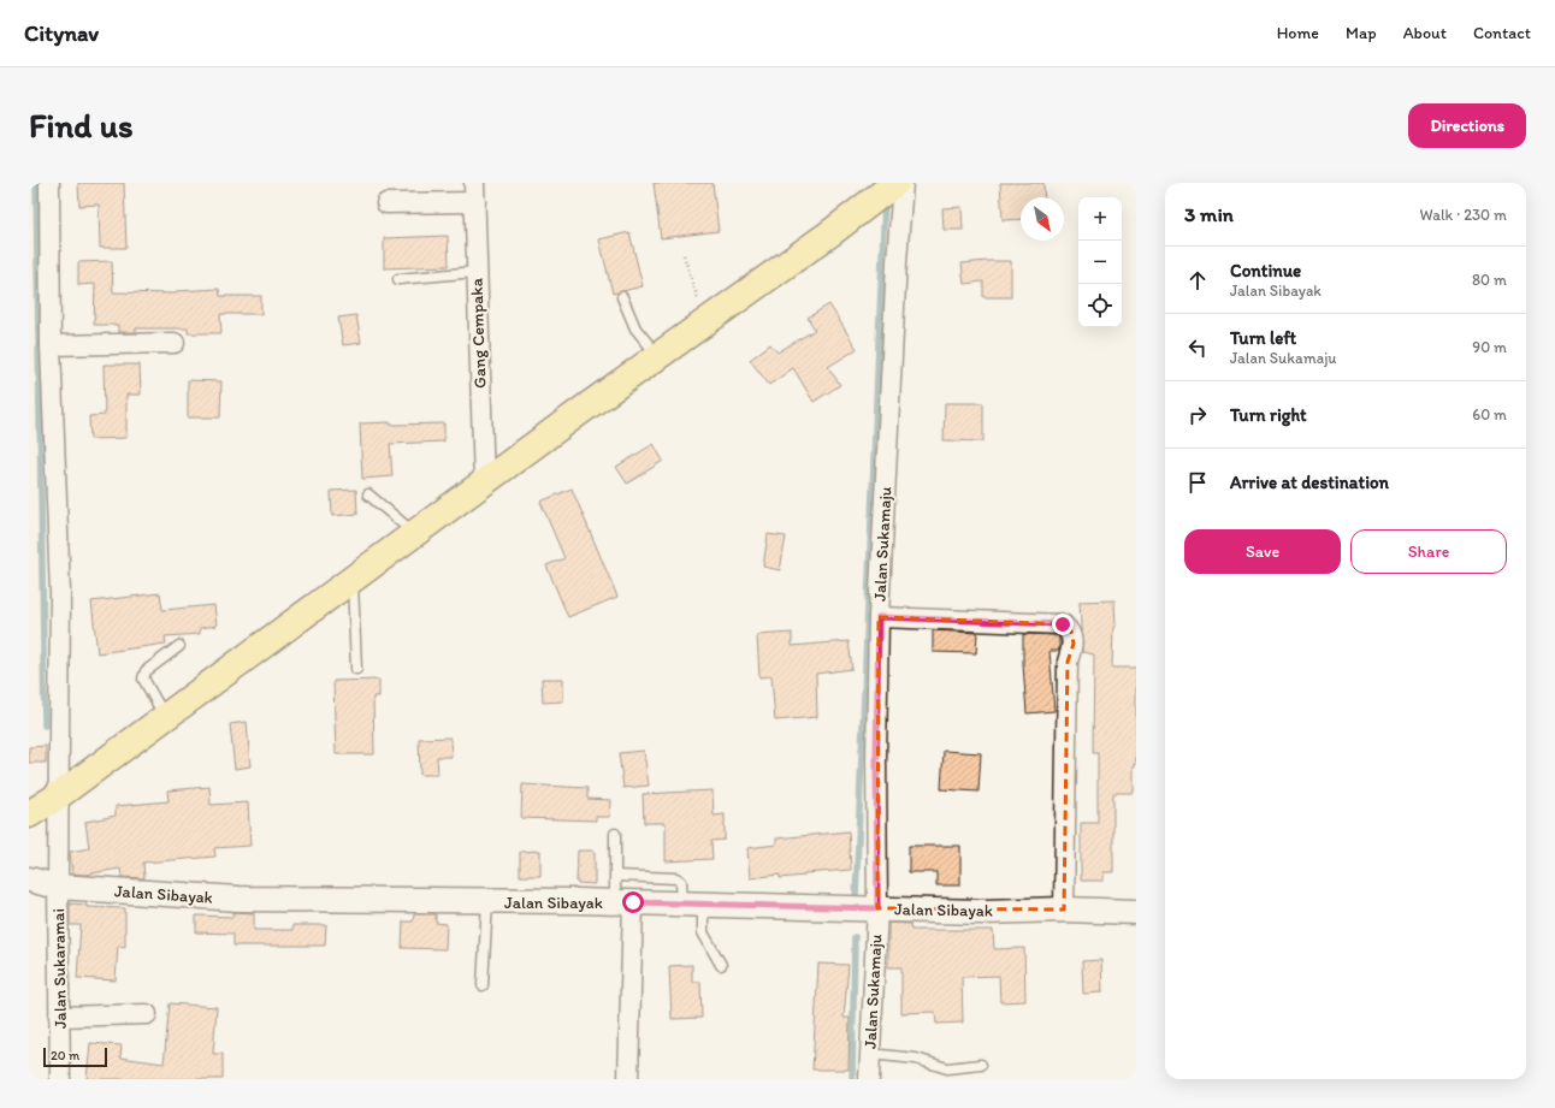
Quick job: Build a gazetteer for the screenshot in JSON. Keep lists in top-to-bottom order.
{
  "streets": {
    "street": [
      "Gang Cempaka",
      "Jalan Sukamaju",
      "Jalan Sibayak",
      "Jalan Sukaramai"
    ]
  },
  "crossings": [
    ["Jalan Sukamaju", "Jalan Sibayak"],
    ["Jalan Sibayak", "Jalan Sukaramai"]
  ],
  "scale_bar": "20 m",
  "north": "bottom right",
  "page": {
    "header": "Citynav",
    "nav": [
      "Home",
      "Map",
      "About",
      "Contact"
    ],
    "buttons": [
      "Directions",
      ["Save", "Share"]
    ],
    "title": "Find us",
    "heading": ["3 min", "Walk · 230 m"],
    "map_buttons": ["+", "−"],
    "list": [
      ["Continue", "Jalan Sibayak", "80 m"],
      ["Turn left", "Jalan Sukamaju", "90 m"],
      ["Turn right", "60 m"],
      "Arrive at destination"
    ],
    "scale": "20 m"
  }
}
